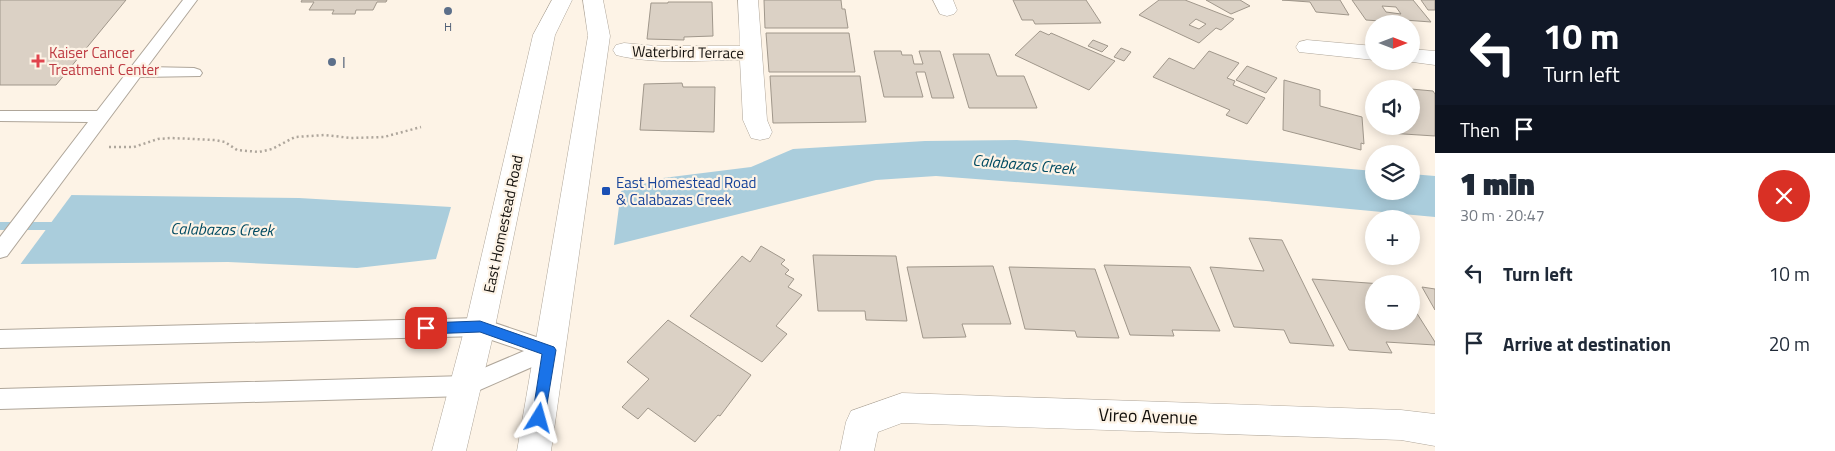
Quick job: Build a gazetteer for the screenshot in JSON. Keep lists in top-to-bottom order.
{
  "streets": {
    "main road": ["Waterbird Terrace", "East Homestead Road", "Vireo Avenue"]
  },
  "water": ["Calabazas Creek"],
  "places": {
    "other": ["H", "I"],
    "health": ["Kaiser Cancer Treatment Center"],
    "transit": ["East Homestead Road & Calabazas Creek"]
  },
  "north": "right",
  "page": {
    "turn": ["10 m", "Turn left"],
    "map_buttons": ["+", "−"],
    "then": "Then",
    "heading": ["1 min", "30 m · 20:47"],
    "list": [
      {
        "name": "Turn left",
        "value": "10 m"
      },
      {
        "name": "Arrive at destination",
        "value": "20 m"
      }
    ]
  }
}
